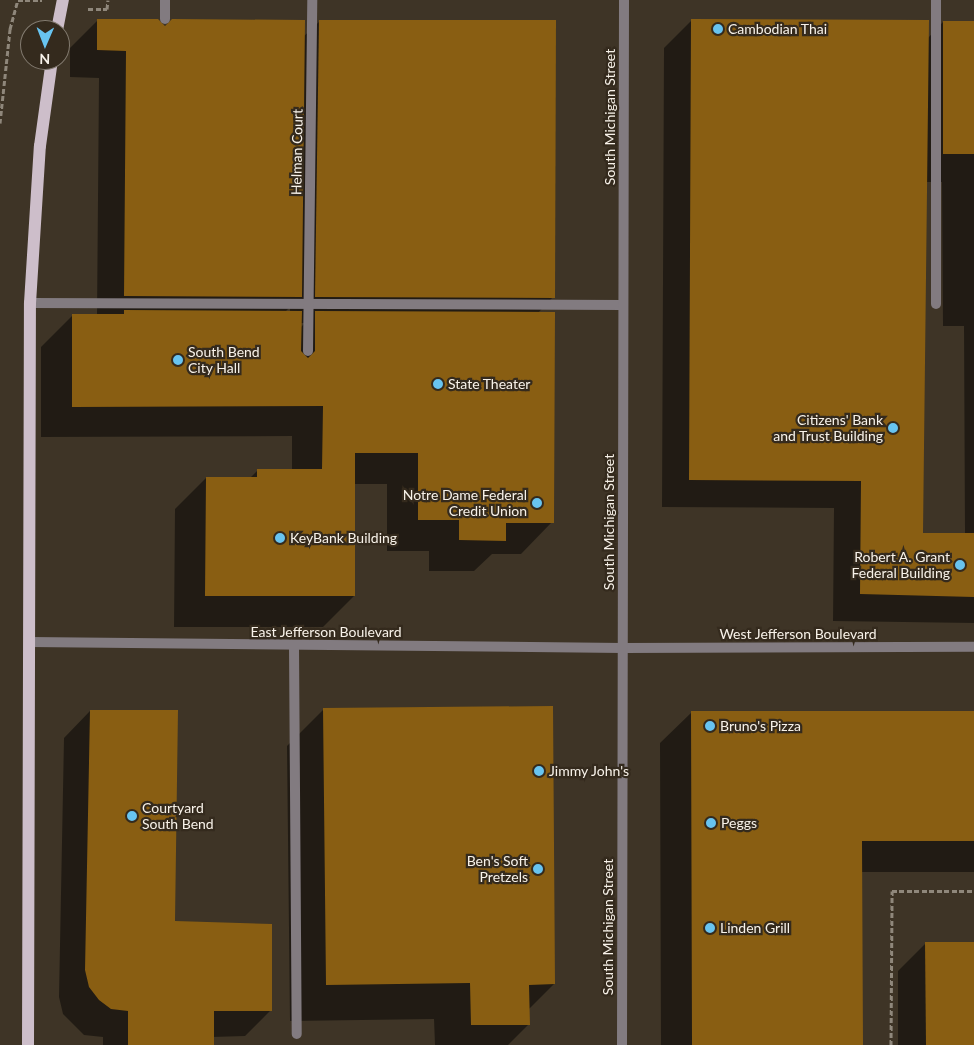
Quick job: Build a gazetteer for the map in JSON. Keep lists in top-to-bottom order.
{
  "streets": {
    "street": [
      "South Michigan Street",
      "Helman Court",
      "East Jefferson Boulevard",
      "West Jefferson Boulevard"
    ]
  },
  "crossings": [
    ["South Michigan Street", "East Jefferson Boulevard"],
    ["South Michigan Street", "West Jefferson Boulevard"],
    ["East Jefferson Boulevard", "West Jefferson Boulevard"]
  ],
  "places": [
    "Cambodian Thai",
    "South Bend City Hall",
    "State Theater",
    "Citizens' Bank and Trust Building",
    "Notre Dame Federal Credit Union",
    "KeyBank Building",
    "Robert A. Grant Federal Building",
    "Bruno's Pizza",
    "Jimmy John's",
    "Courtyard South Bend",
    "Peggs",
    "Ben's Soft Pretzels",
    "Linden Grill"
  ],
  "north": "bottom"
}
